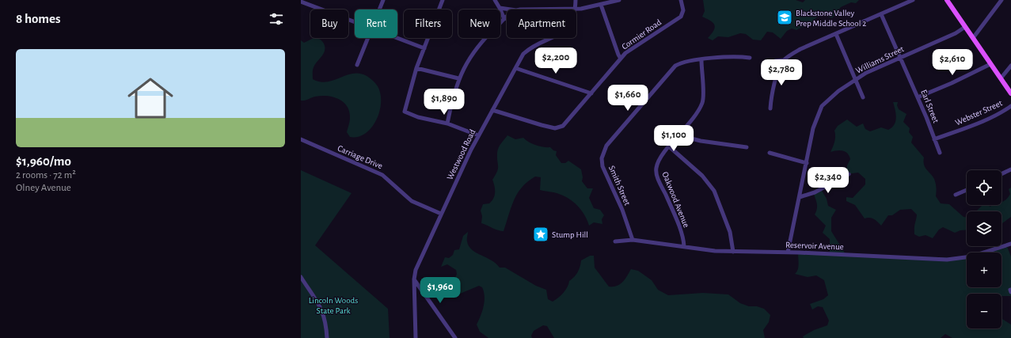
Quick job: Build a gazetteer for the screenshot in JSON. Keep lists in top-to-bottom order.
{
  "streets": {
    "street": [
      "Cormier Road",
      "Williams Street",
      "Earl Street",
      "Webster Street",
      "Westwood Road",
      "Carriage Drive",
      "Smith Street",
      "Oakwood Avenue",
      "Reservoir Avenue"
    ]
  },
  "crossings": [
    ["Cormier Road", "Westwood Road"],
    ["Williams Street", "Earl Street"],
    ["Williams Street", "Reservoir Avenue"],
    ["Earl Street", "Webster Street"],
    ["Westwood Road", "Carriage Drive"],
    ["Smith Street", "Oakwood Avenue"],
    ["Smith Street", "Reservoir Avenue"],
    ["Oakwood Avenue", "Reservoir Avenue"]
  ],
  "parks": ["Lincoln Woods State Park"],
  "places": {
    "school or university": ["Blackstone Valley Prep Middle School 2"],
    "place": ["Stump Hill"]
  },
  "page": {
    "heading": "8 homes",
    "chip": [
      "Buy",
      "Rent",
      "Filters",
      "New",
      "Apartment"
    ],
    "list": [
      {
        "name": "$1,960/mo",
        "note": "2 rooms · 72 m² · Olney Avenue"
      }
    ],
    "price": [
      "$2,200",
      "$2,610",
      "$2,780",
      "$1,660",
      "$1,890",
      "$1,100",
      "$2,340",
      "$1,960"
    ],
    "map_buttons": ["+", "−"]
  }
}
